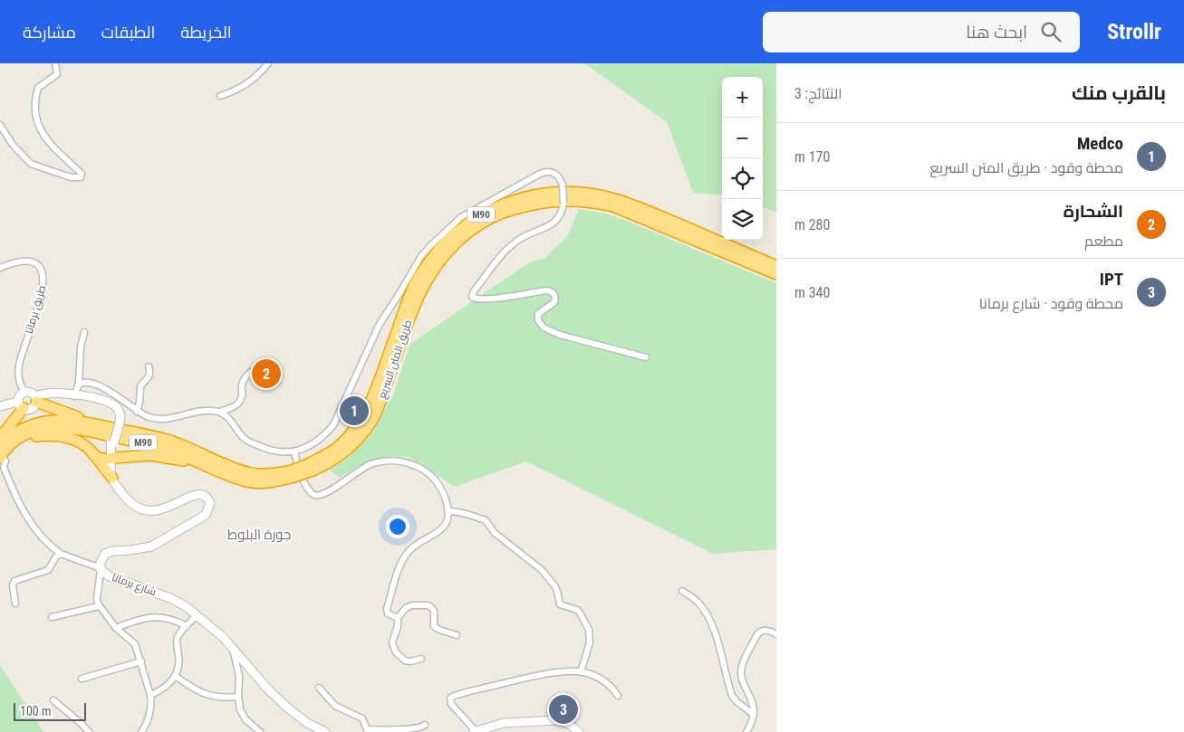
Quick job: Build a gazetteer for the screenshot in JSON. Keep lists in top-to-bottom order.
{
  "streets": {
    "highway": ["M90", "طريق المتن السريع"],
    "street": ["طريق برمانا", "شارع برمانا"]
  },
  "districts": ["جورة البلوط"],
  "scale_bar": "100 m",
  "page": {
    "header": "Strollr",
    "search": "ابحث هنا",
    "nav": ["الخريطة", "الطبقات", "مشاركة"],
    "heading": ["بالقرب منك", "النتائج: 3"],
    "map_buttons": ["+", "−"],
    "list": [
      {
        "mark": "1",
        "name": "Medco",
        "note": "محطة وقود · طريق المتن السريع",
        "value": "170 m"
      },
      {
        "mark": "2",
        "name": "الشحارة",
        "note": "مطعم",
        "value": "280 m"
      },
      {
        "mark": "3",
        "name": "IPT",
        "note": "محطة وقود · شارع برمانا",
        "value": "340 m"
      }
    ],
    "pins": ["2", "1", "3"],
    "scale": "100 m"
  }
}
